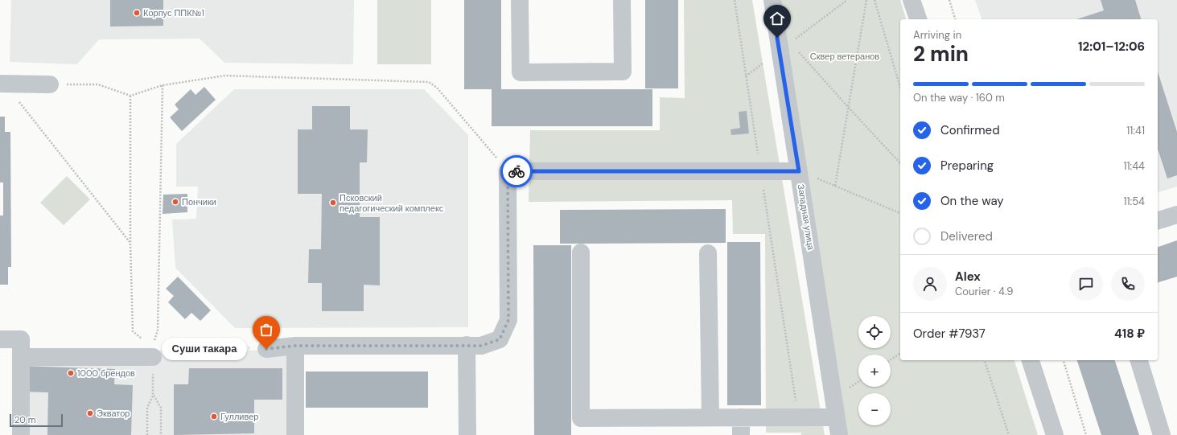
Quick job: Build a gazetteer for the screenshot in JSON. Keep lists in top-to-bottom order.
{
  "streets": {
    "street": ["Западная улица"]
  },
  "parks": ["Сквер ветеранов"],
  "places": [
    "Корпус ППК№1",
    "Пончики",
    "Псковский педагогический комплекс",
    "Суши такара",
    "1000 брендов",
    "Экватор",
    "Гулливер"
  ],
  "scale_bar": "20 m",
  "page": {
    "heading": ["2 min", "Arriving in", "12:01–12:06"],
    "panel": [
      "Alex",
      "Courier · 4.9",
      "Order #7937",
      "418 ₽"
    ],
    "bar": "On the way · 160 m",
    "list": [
      ["Confirmed", "11:41"],
      ["Preparing", "11:44"],
      ["On the way", "11:54"],
      "Delivered"
    ],
    "map_buttons": ["+", "−"],
    "bubble": "Суши такара",
    "scale": "20 m"
  }
}
